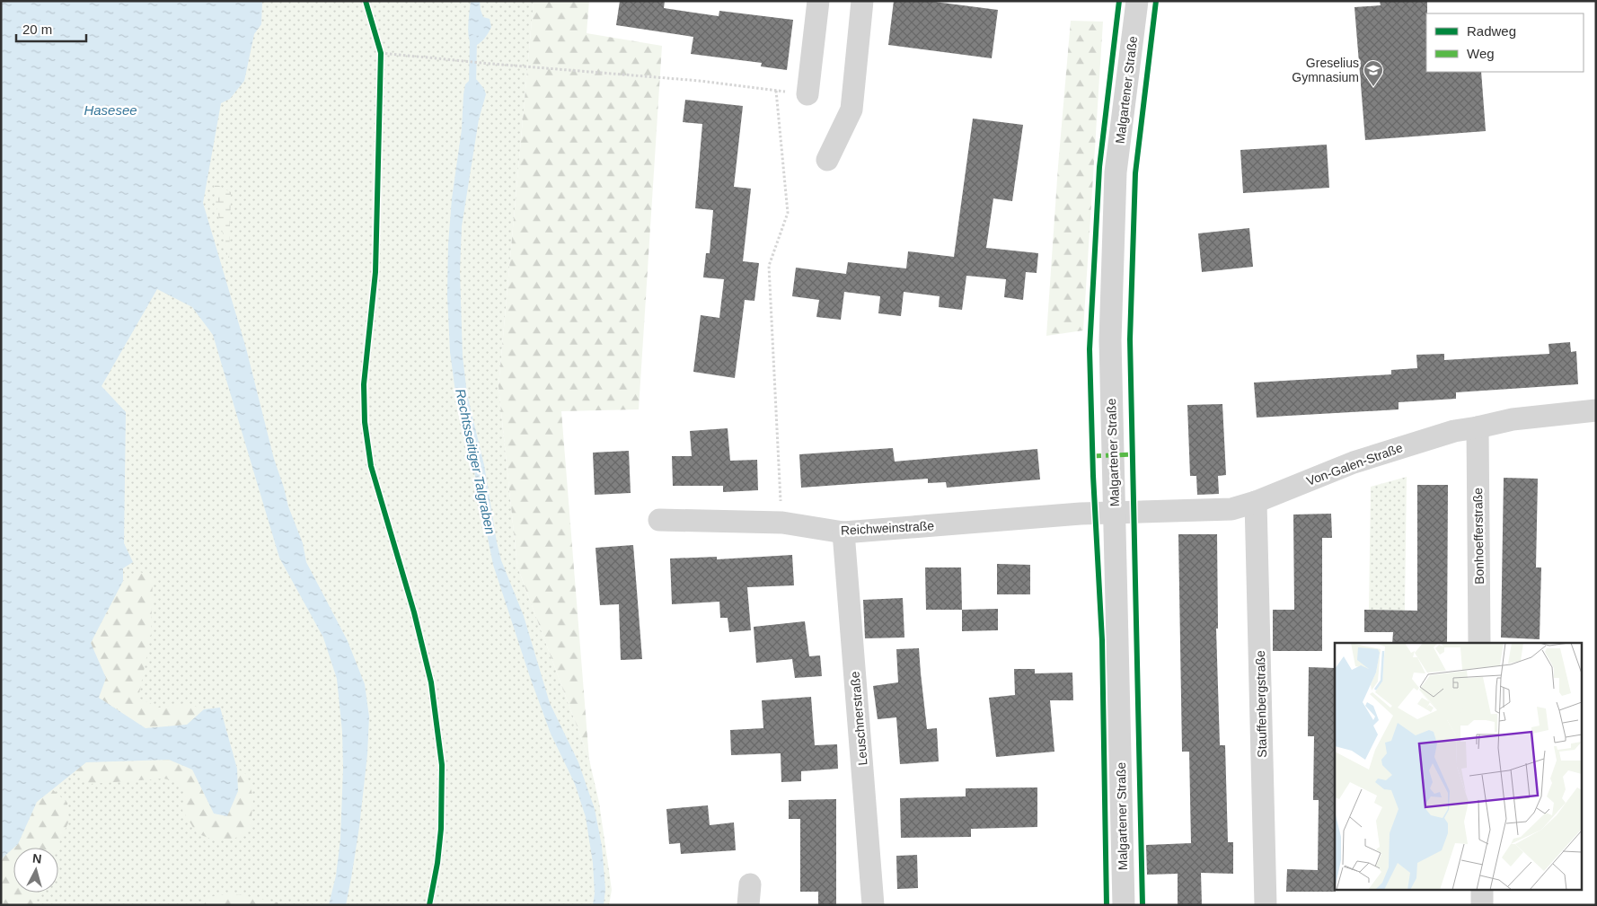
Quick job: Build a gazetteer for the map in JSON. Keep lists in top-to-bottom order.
{
  "streets": {
    "street": [
      "Malgartener Straße",
      "Von-Galen-Straße",
      "Reichweinstraße",
      "Bonhoefferstraße",
      "Stauffenbergstraße",
      "Leuschnerstraße"
    ]
  },
  "crossings": [
    ["Malgartener Straße", "Von-Galen-Straße"],
    ["Malgartener Straße", "Reichweinstraße"],
    ["Von-Galen-Straße", "Reichweinstraße"],
    ["Von-Galen-Straße", "Bonhoefferstraße"],
    ["Von-Galen-Straße", "Stauffenbergstraße"],
    ["Reichweinstraße", "Leuschnerstraße"]
  ],
  "water": ["Hasesee", "Rechtsseitiger Talgraben"],
  "places": {
    "school or university": ["Greselius Gymnasium"]
  },
  "legend": ["Radweg", "Weg"],
  "scale_bar": "20 m",
  "north": "top"
}
